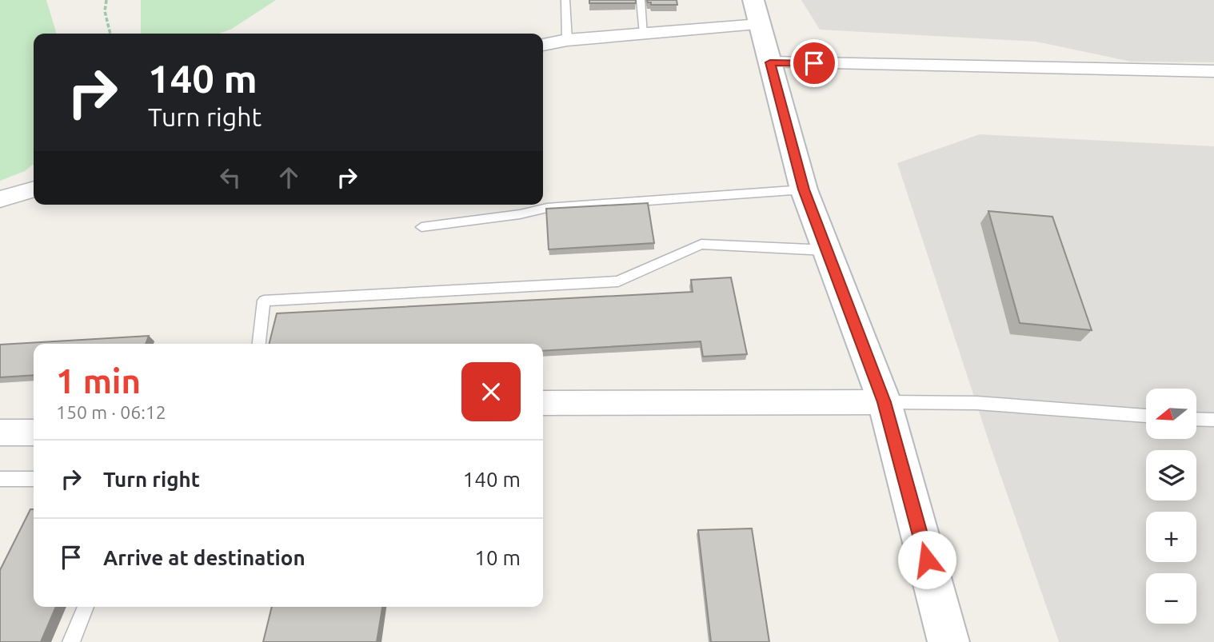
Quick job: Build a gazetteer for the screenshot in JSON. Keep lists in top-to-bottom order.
{
  "north": "left",
  "page": {
    "turn": ["140 m", "Turn right"],
    "heading": ["1 min", "150 m · 06:12"],
    "map_buttons": ["+", "−"],
    "list": [
      {
        "name": "Turn right",
        "value": "140 m"
      },
      {
        "name": "Arrive at destination",
        "value": "10 m"
      }
    ]
  }
}
